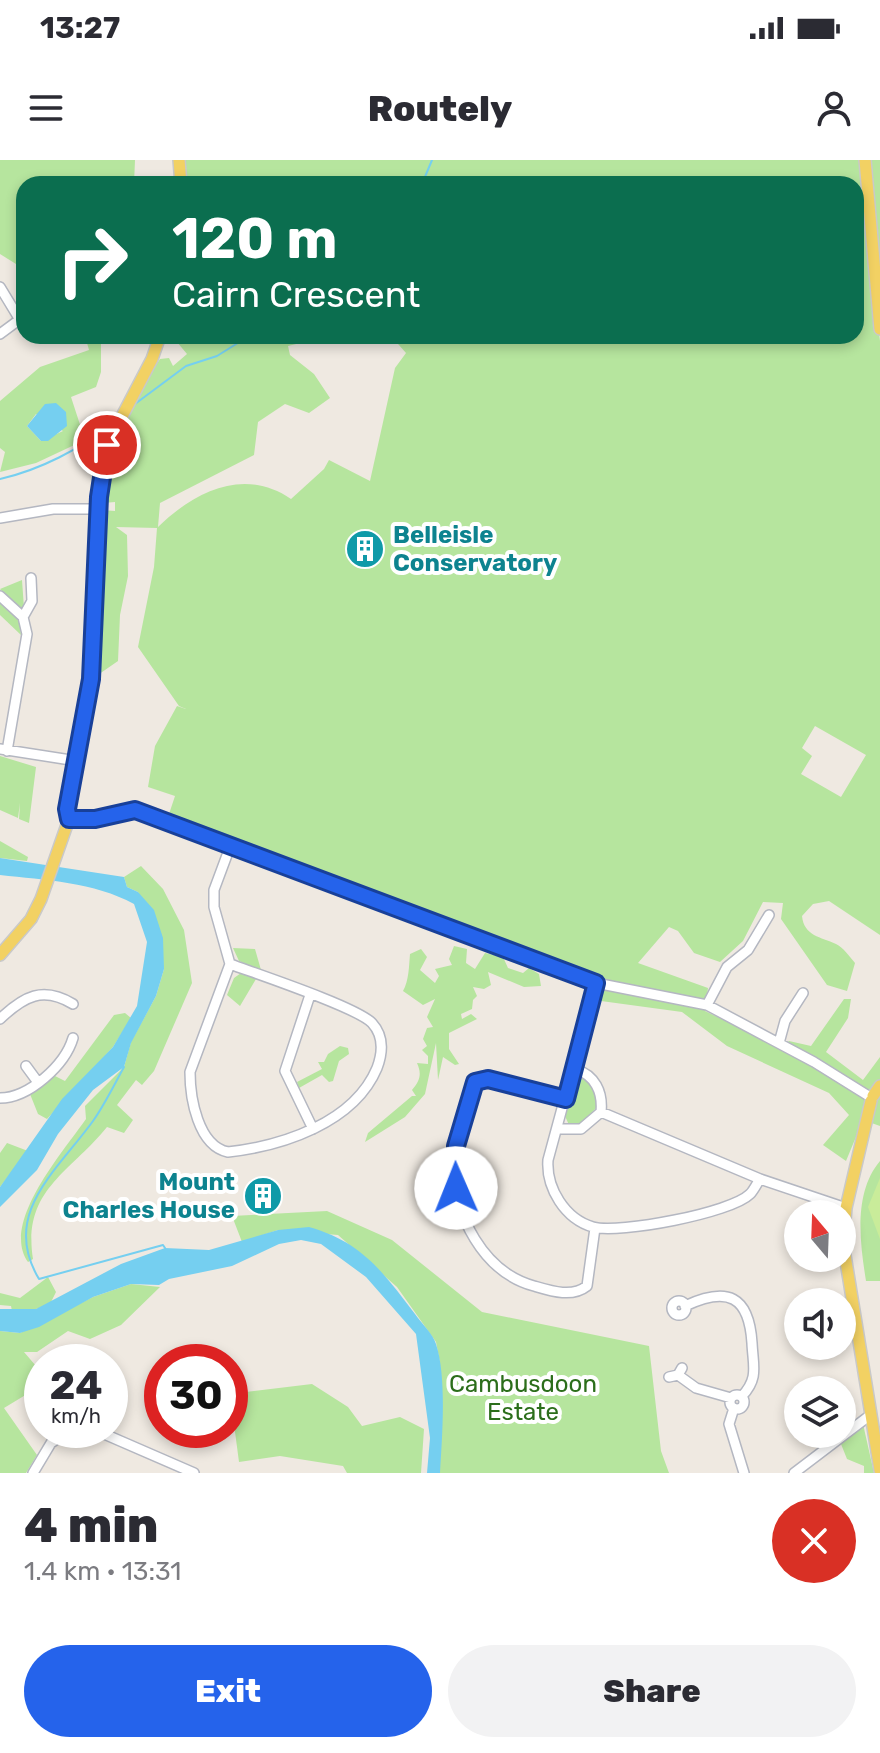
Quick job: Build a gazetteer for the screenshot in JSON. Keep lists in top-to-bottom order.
{
  "parks": ["Cambusdoon Estate"],
  "places": {
    "building": ["Belleisle Conservatory", "Mount Charles House"]
  },
  "north": "top",
  "page": {
    "status": "13:27",
    "header": "Routely",
    "turn": ["120 m", "Cairn Crescent"],
    "speed": "24 km/h",
    "limit": "30",
    "heading": ["4 min", "1.4 km · 13:31"],
    "buttons": ["Exit", "Share"]
  }
}
